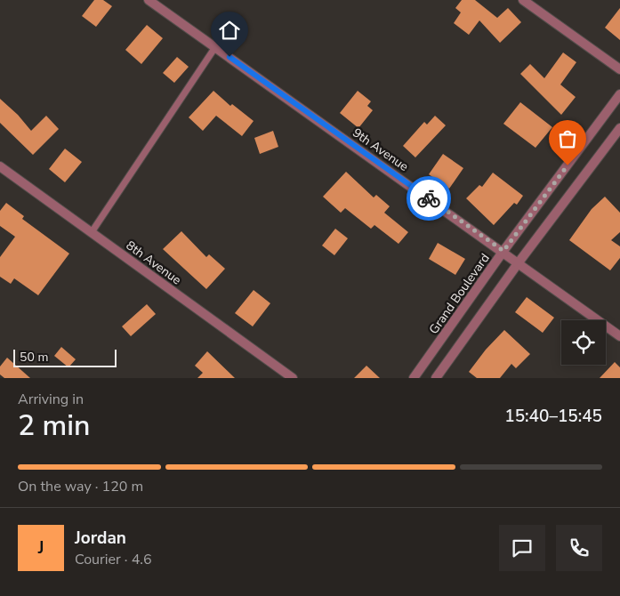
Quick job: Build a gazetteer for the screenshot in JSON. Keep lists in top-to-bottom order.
{
  "streets": {
    "street": ["9th Avenue", "8th Avenue", "Grand Boulevard"]
  },
  "crossings": [
    ["9th Avenue", "Grand Boulevard"]
  ],
  "scale_bar": "50 m",
  "page": {
    "scale": "50 m",
    "heading": ["2 min", "Arriving in", "15:40–15:45"],
    "panel": ["Jordan", "Courier · 4.6"],
    "bar": "On the way · 120 m",
    "round": "J"
  }
}
